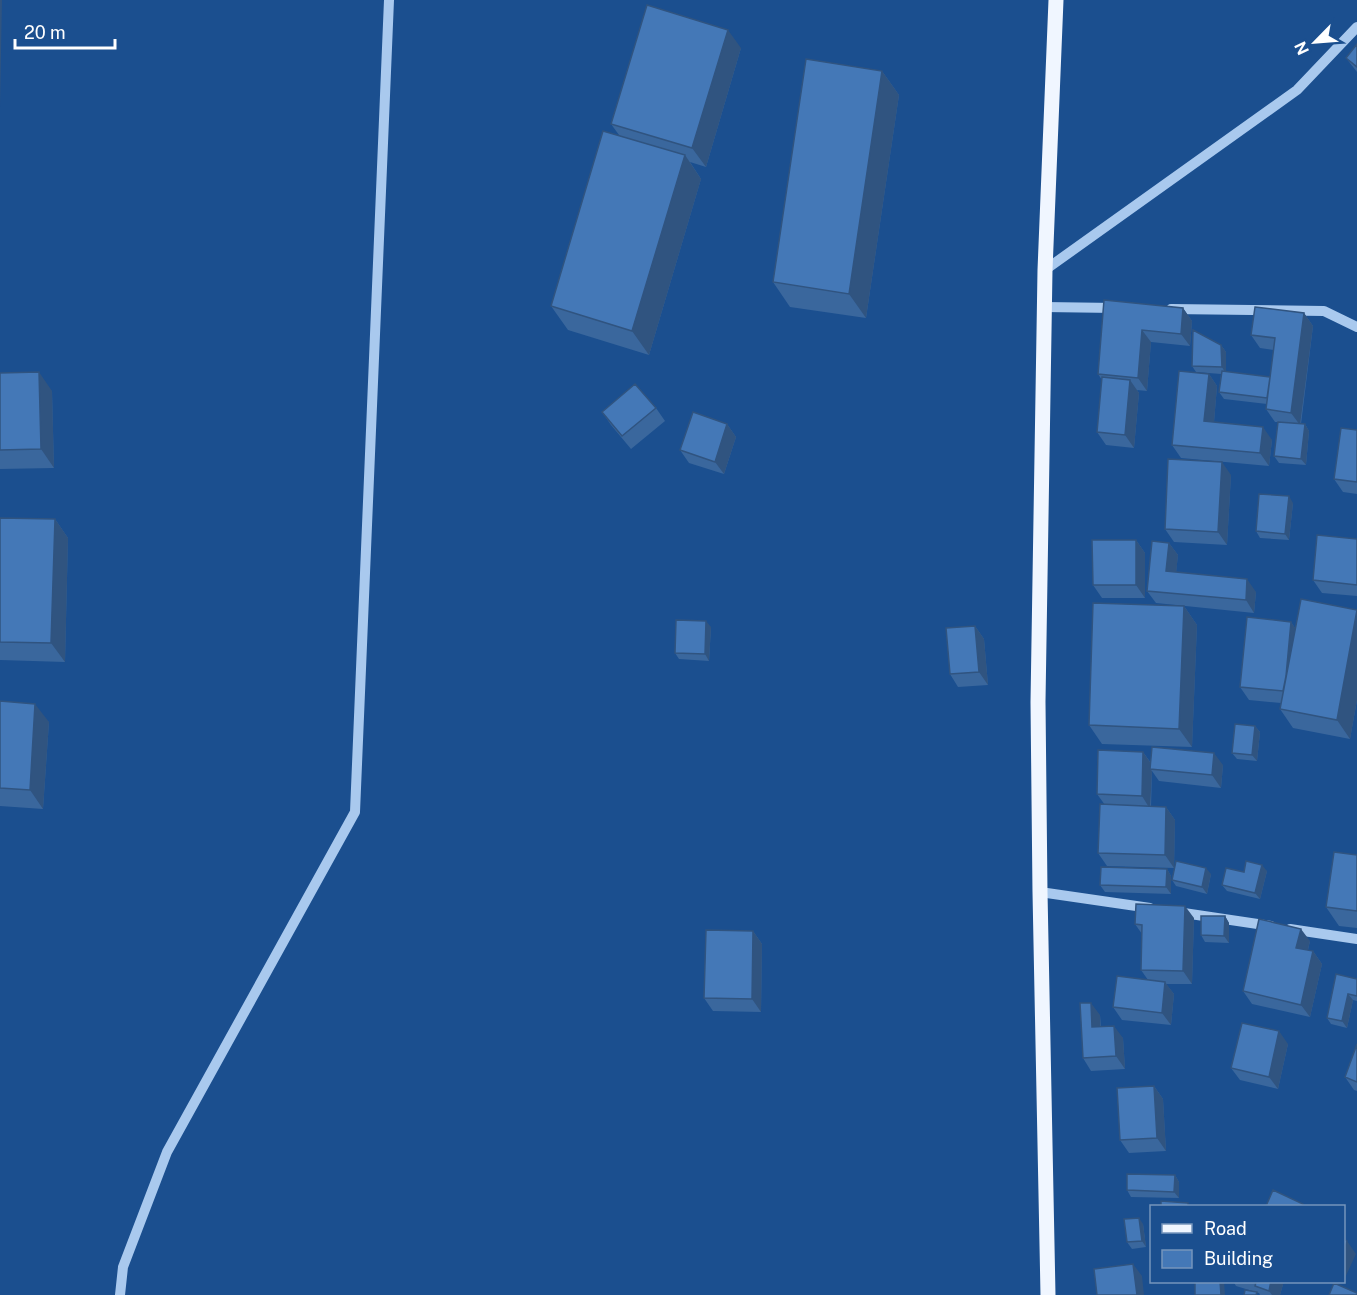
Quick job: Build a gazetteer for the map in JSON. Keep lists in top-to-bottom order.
{
  "legend": ["Road", "Building"],
  "scale_bar": "20 m",
  "north": "bottom left"
}
